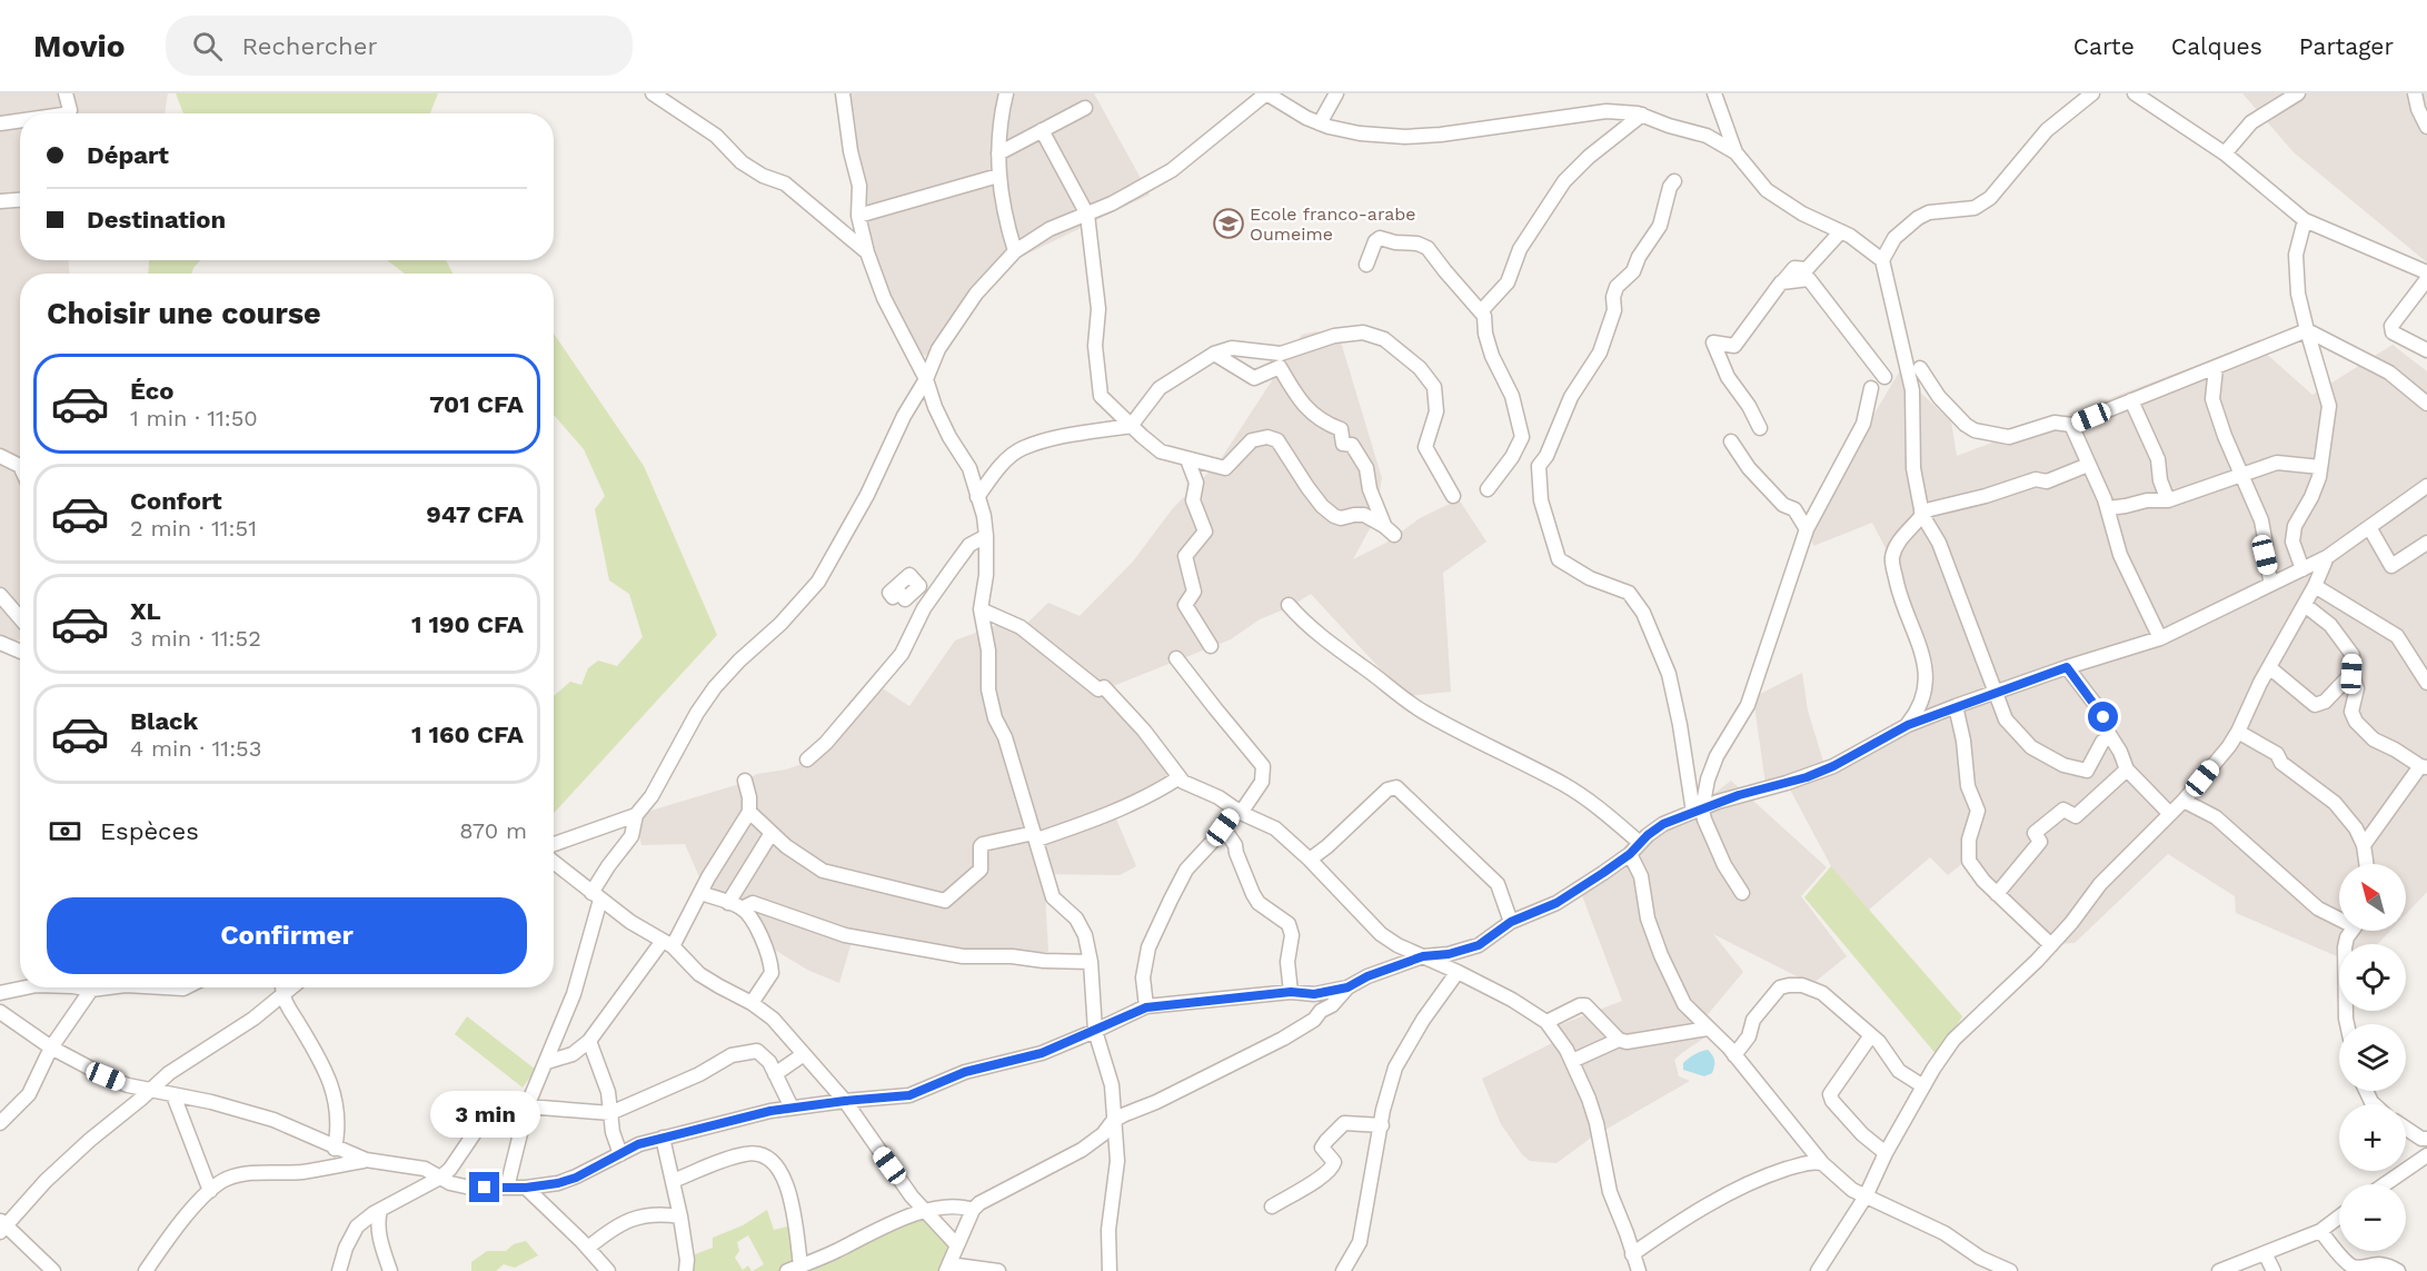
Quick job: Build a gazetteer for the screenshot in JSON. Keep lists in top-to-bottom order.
{
  "places": {
    "school or university": ["Ecole franco-arabe Oumeime"]
  },
  "north": "top left",
  "page": {
    "header": "Movio",
    "search": "Rechercher",
    "nav": ["Carte", "Calques", "Partager"],
    "banner": ["Départ", "Destination"],
    "heading": "Choisir une course",
    "list": [
      {
        "name": "Éco",
        "note": "1 min · 11:50",
        "value": "701 CFA"
      },
      {
        "name": "Confort",
        "note": "2 min · 11:51",
        "value": "947 CFA"
      },
      {
        "name": "XL",
        "note": "3 min · 11:52",
        "value": "1 190 CFA"
      },
      {
        "name": "Black",
        "note": "4 min · 11:53",
        "value": "1 160 CFA"
      }
    ],
    "pay": ["Espèces", "870 m"],
    "map_buttons": ["+", "−"],
    "buttons": "Confirmer",
    "bubble": "3 min"
  }
}
